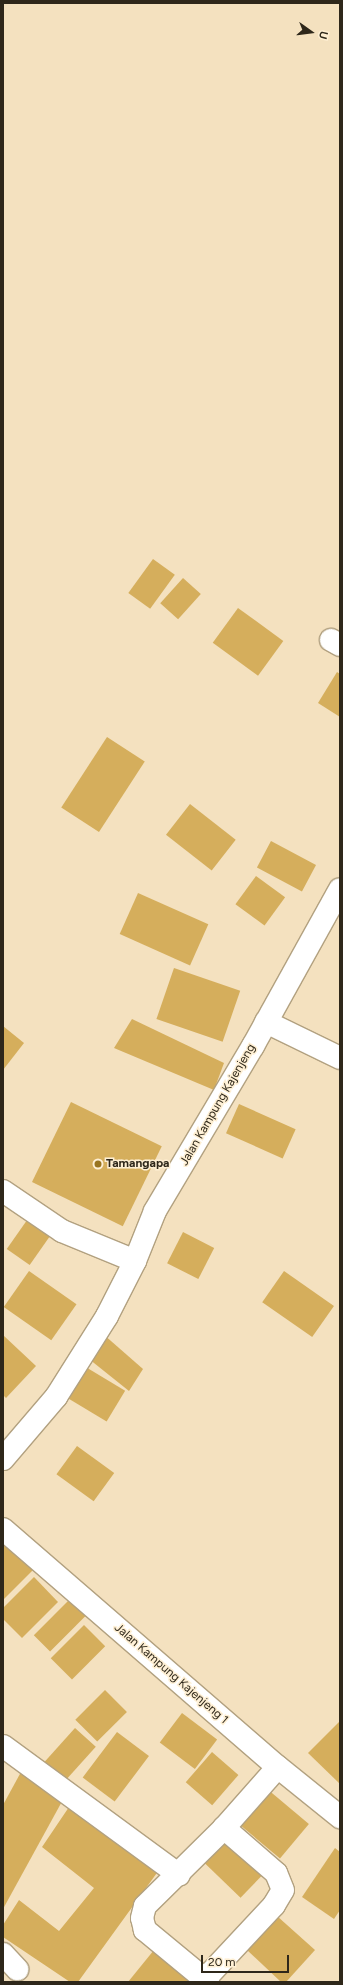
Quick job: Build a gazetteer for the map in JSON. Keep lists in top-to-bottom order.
{
  "streets": {
    "street": ["Jalan Kampung Kajenjeng", "Jalan Kampung Kajenjeng 1"]
  },
  "places": ["Tamangapa"],
  "scale_bar": "20 m",
  "north": "right"
}
